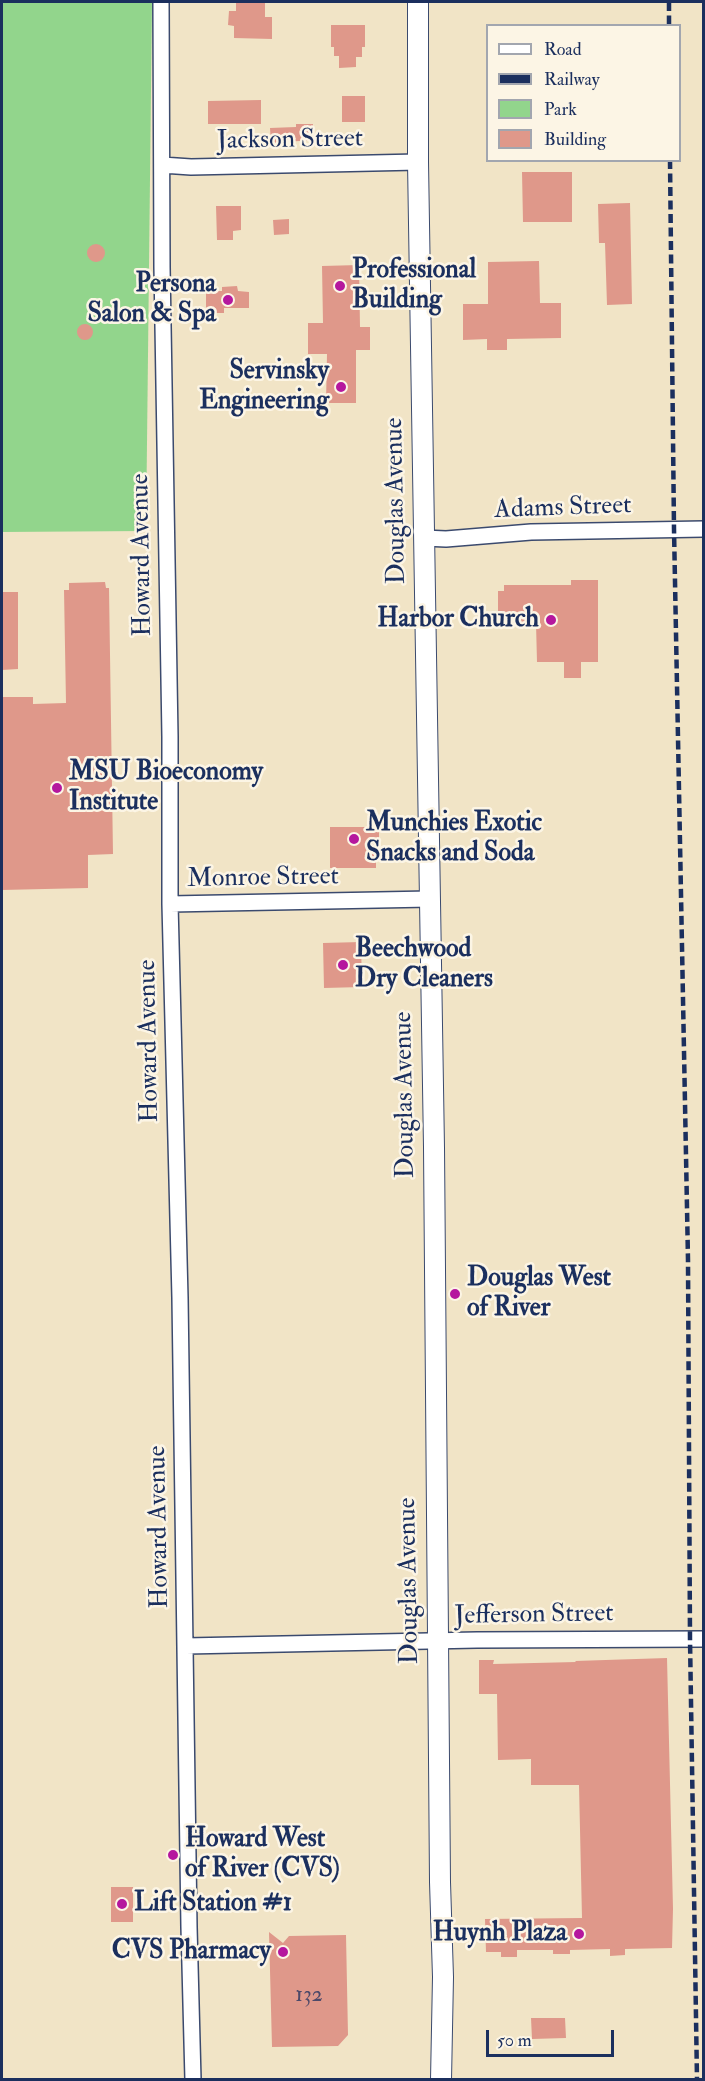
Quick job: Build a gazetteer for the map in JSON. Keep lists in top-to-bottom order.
{
  "streets": {
    "street": [
      "Jackson Street",
      "Douglas Avenue",
      "Adams Street",
      "Howard Avenue",
      "Monroe Street",
      "Jefferson Street"
    ]
  },
  "crossings": [
    ["Jackson Street", "Douglas Avenue"],
    ["Jackson Street", "Howard Avenue"],
    ["Douglas Avenue", "Adams Street"],
    ["Douglas Avenue", "Monroe Street"],
    ["Douglas Avenue", "Jefferson Street"],
    ["Howard Avenue", "Monroe Street"],
    ["Howard Avenue", "Jefferson Street"]
  ],
  "places": [
    "Professional Building",
    "Persona Salon & Spa",
    "Servinsky Engineering",
    "Harbor Church",
    "MSU Bioeconomy Institute",
    "Munchies Exotic Snacks and Soda",
    "Beechwood Dry Cleaners",
    "Douglas West of River",
    "Howard West of River (CVS)",
    "Lift Station #1",
    "Huynh Plaza",
    "CVS Pharmacy"
  ],
  "house_numbers": ["132"],
  "legend": [
    "Road",
    "Railway",
    "Park",
    "Building"
  ],
  "scale_bar": "50 m"
}
